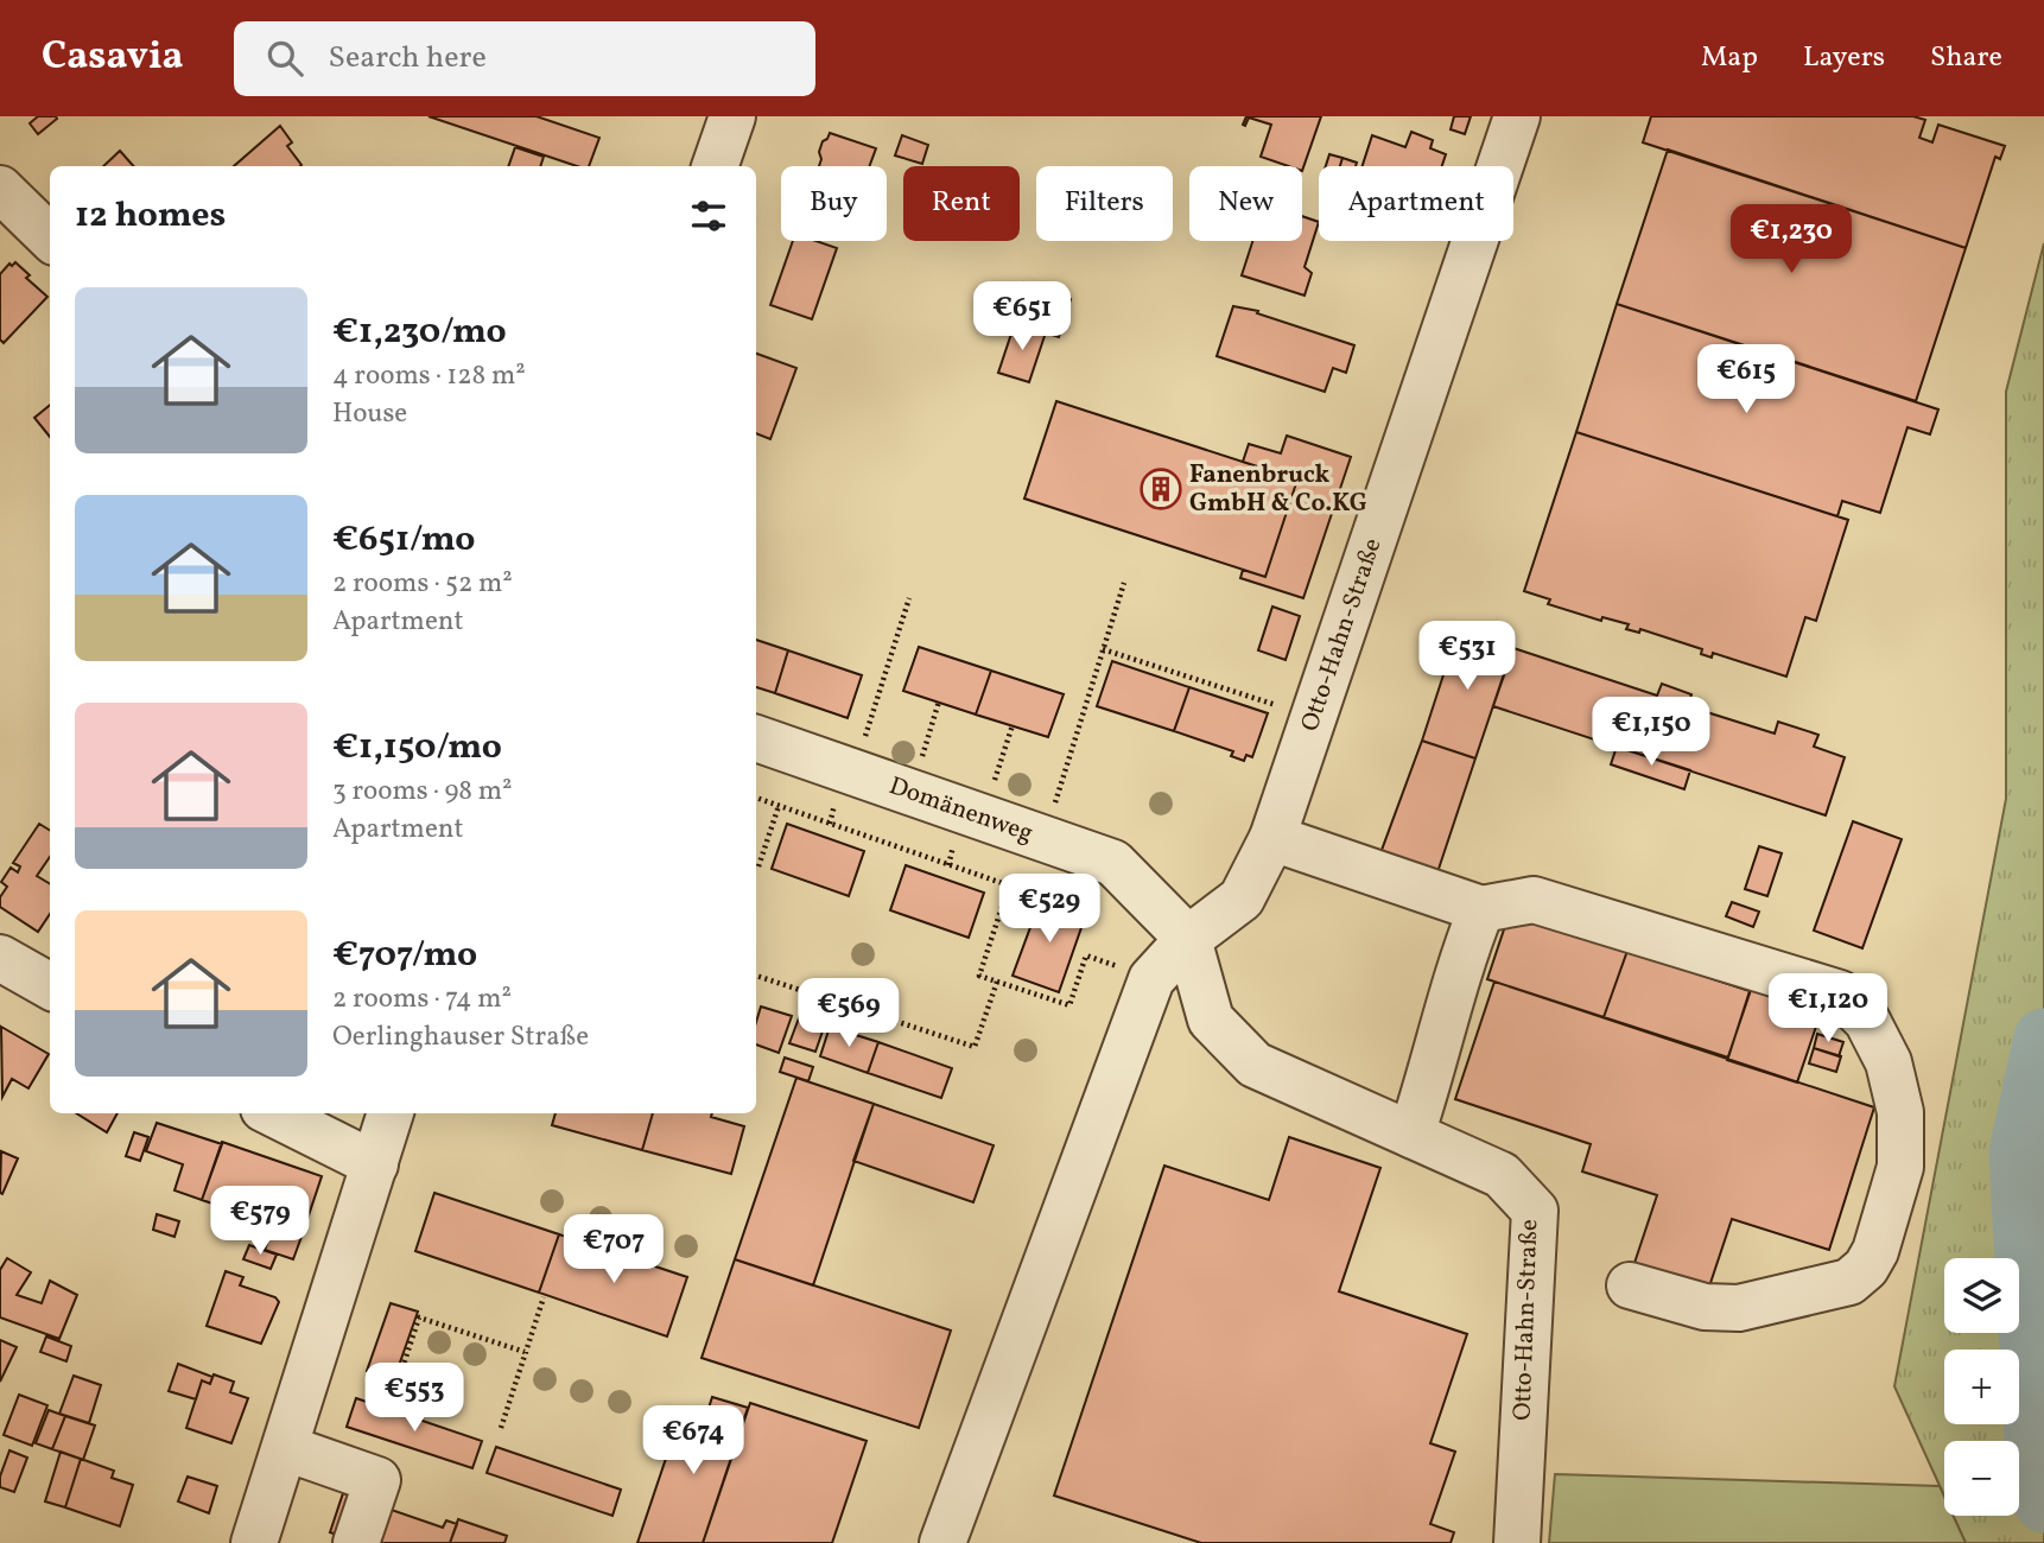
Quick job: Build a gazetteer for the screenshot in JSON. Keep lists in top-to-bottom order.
{
  "streets": {
    "street": ["Otto-Hahn-Straße", "Domänenweg"]
  },
  "crossings": [
    ["Otto-Hahn-Straße", "Domänenweg"]
  ],
  "places": {
    "building": ["Fanenbruck GmbH & Co.KG"]
  },
  "page": {
    "header": "Casavia",
    "search": "Search here",
    "nav": ["Map", "Layers", "Share"],
    "chip": [
      "Buy",
      "Rent",
      "Filters",
      "New",
      "Apartment"
    ],
    "heading": "12 homes",
    "price": [
      "€1,230",
      "€651",
      "€615",
      "€531",
      "€1,150",
      "€529",
      "€1,120",
      "€569",
      "€579",
      "€707",
      "€553",
      "€674"
    ],
    "list": [
      {
        "name": "€1,230/mo",
        "note": "4 rooms · 128 m² · House"
      },
      {
        "name": "€651/mo",
        "note": "2 rooms · 52 m² · Apartment"
      },
      {
        "name": "€1,150/mo",
        "note": "3 rooms · 98 m² · Apartment"
      },
      {
        "name": "€707/mo",
        "note": "2 rooms · 74 m² · Oerlinghauser Straße"
      }
    ],
    "map_buttons": ["+", "−"]
  }
}
